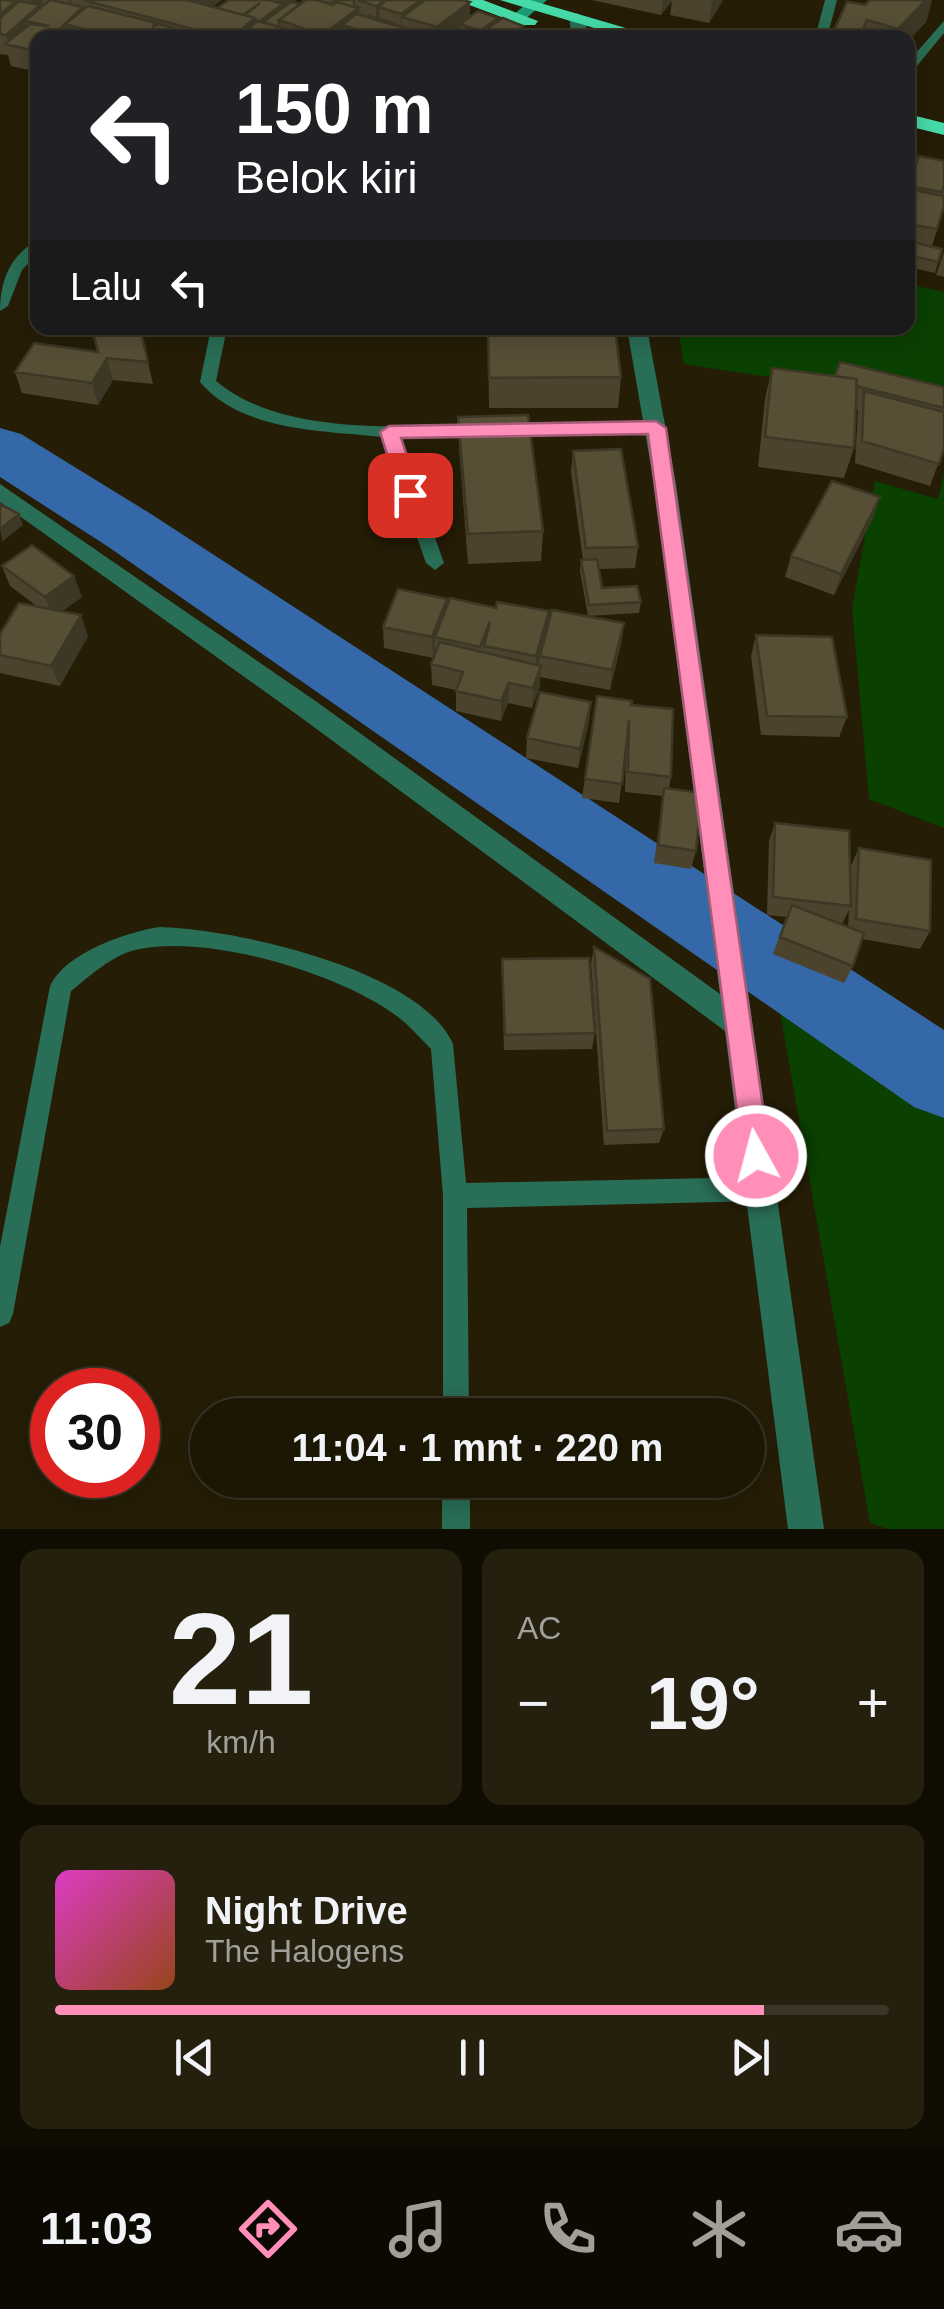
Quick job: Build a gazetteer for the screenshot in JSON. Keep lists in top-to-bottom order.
{
  "page": {
    "turn": ["150 m", "Belok kiri"],
    "then": "Lalu",
    "limit": "30",
    "trip": "11:04 · 1 mnt · 220 m",
    "tile": [
      ["21", "km/h"],
      "AC"
    ],
    "heat": ["−", "19°", "+"],
    "song": ["Night Drive", "The Halogens"],
    "tabs": "11:03"
  }
}
